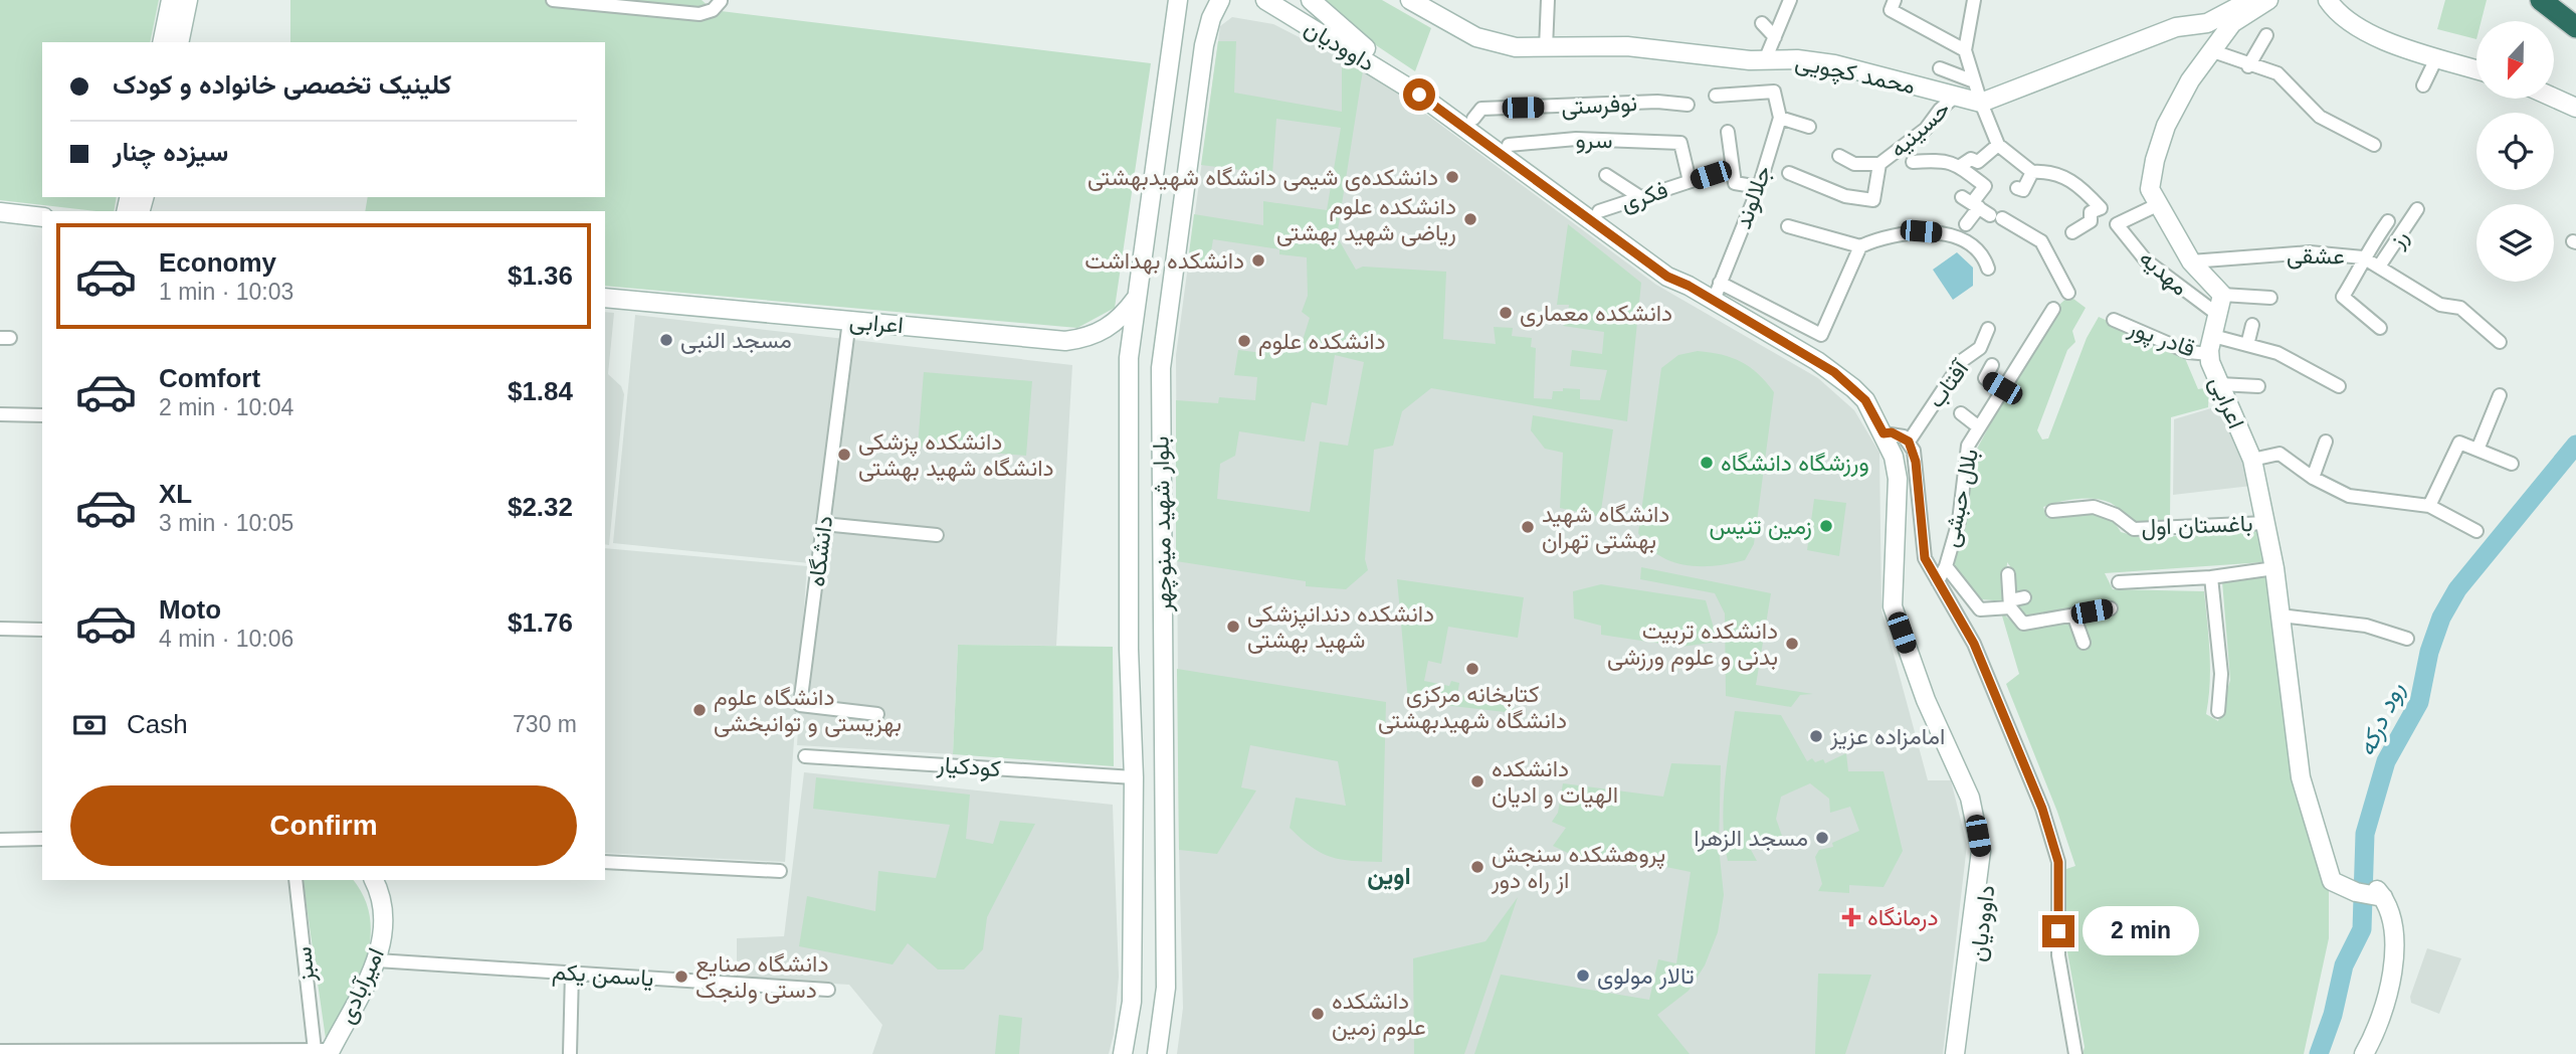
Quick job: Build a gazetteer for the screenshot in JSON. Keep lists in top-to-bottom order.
{
  "streets": {
    "street": [
      "داوودیان",
      "محمد کچویی",
      "نوفرستی",
      "حسینیه",
      "سرو",
      "فکری",
      "جلالوند",
      "رز",
      "عشقی",
      "مهدیه",
      "اعرابی",
      "قادر پور",
      "آفتاب",
      "بلال حبشی",
      "بلوار شهید مینوچهر",
      "باغستان اول",
      "دانشگاه",
      "کودکیار",
      "سبز",
      "یاسمن یکم",
      "امیرآبادی"
    ]
  },
  "crossings": [
    ["داوودیان", "نوفرستی"],
    ["داوودیان", "سرو"],
    ["داوودیان", "فکری"],
    ["داوودیان", "جلالوند"],
    ["محمد کچویی", "حسینیه"],
    ["سرو", "فکری"],
    ["رز", "عشقی"],
    ["اعرابی", "قادر پور"],
    ["اعرابی", "بلوار شهید مینوچهر"],
    ["اعرابی", "باغستان اول"],
    ["اعرابی", "دانشگاه"],
    ["بلوار شهید مینوچهر", "کودکیار"],
    ["سبز", "امیرآبادی"],
    ["یاسمن یکم", "امیرآبادی"]
  ],
  "districts": ["اوین"],
  "water": ["رود درکه"],
  "places": {
    "other": [
      "دانشکده‌ی شیمی دانشگاه شهیدبهشتی",
      "دانشکده علوم ریاضی شهید بهشتی",
      "دانشکده بهداشت",
      "دانشکده معماری",
      "مسجد النبی",
      "دانشکده علوم",
      "دانشکده پزشکی دانشگاه شهید بهشتی",
      "ورزشگاه دانشگاه",
      "زمین تنیس",
      "دانشگاه شهید بهشتی تهران",
      "دانشکده دندانپزشکی شهید بهشتی",
      "دانشکده تربیت بدنی و علوم ورزشی",
      "کتابخانه مرکزی دانشگاه شهیدبهشتی",
      "دانشگاه علوم بهزیستی و توانبخشی",
      "امامزاده عزیز",
      "دانشکده الهیات و ادیان",
      "مسجد الزهرا",
      "پروهشکده سنجش از راه دور",
      "تالار مولوی",
      "دانشگاه صنایع دستى ولنجک",
      "دانشکده علوم زمین"
    ],
    "health": ["درمانگاه"]
  },
  "north": "bottom",
  "page": {
    "banner": ["کلینیک تخصصی خانواده و کودک", "سیزده چنار"],
    "list": [
      {
        "name": "Economy",
        "note": "1 min · 10:03",
        "value": "$1.36"
      },
      {
        "name": "Comfort",
        "note": "2 min · 10:04",
        "value": "$1.84"
      },
      {
        "name": "XL",
        "note": "3 min · 10:05",
        "value": "$2.32"
      },
      {
        "name": "Moto",
        "note": "4 min · 10:06",
        "value": "$1.76"
      }
    ],
    "pay": ["Cash", "730 m"],
    "buttons": "Confirm",
    "bubble": "2 min"
  }
}
